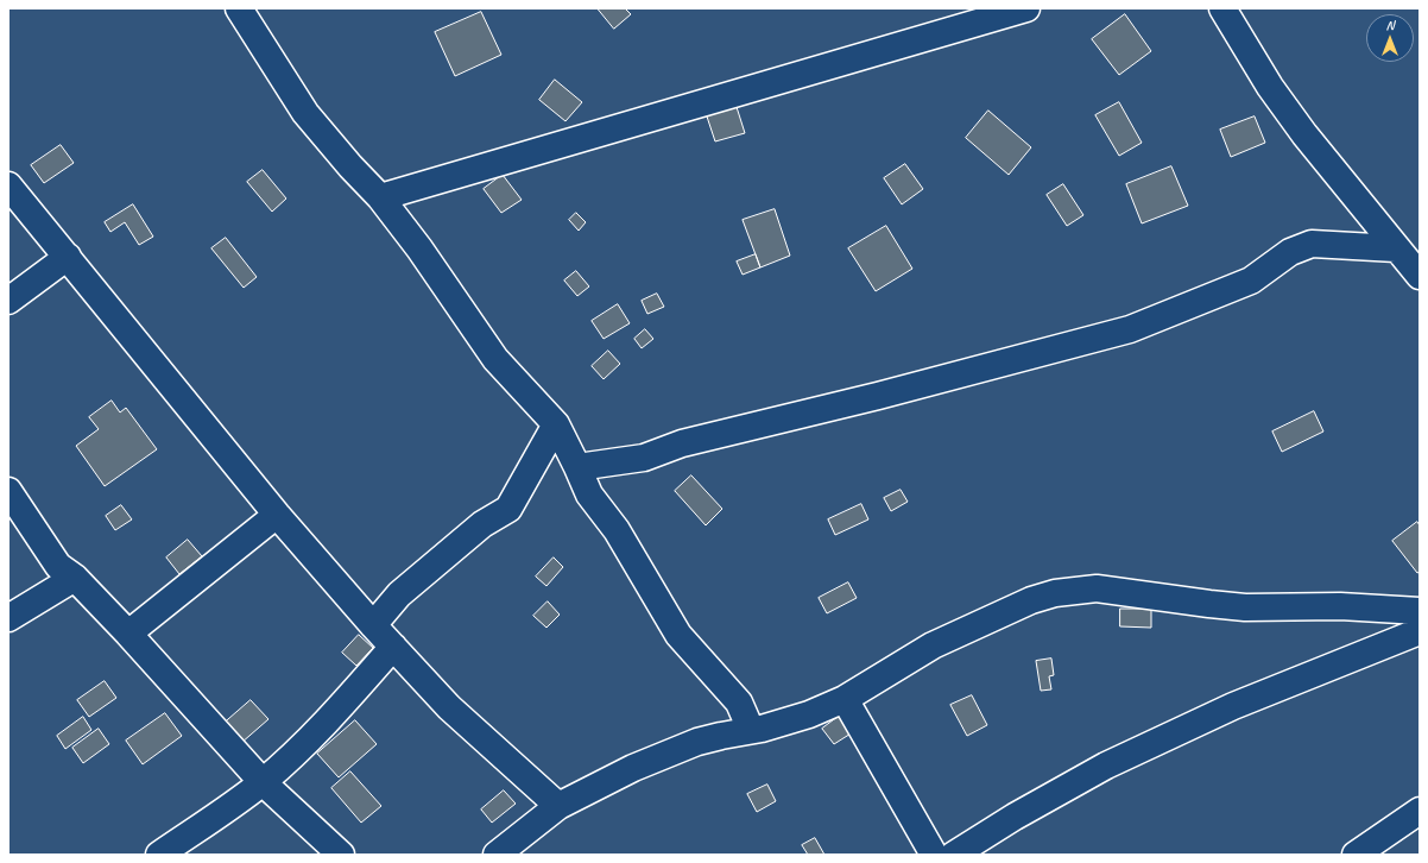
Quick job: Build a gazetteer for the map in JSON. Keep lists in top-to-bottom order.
{
  "north": "top"
}
